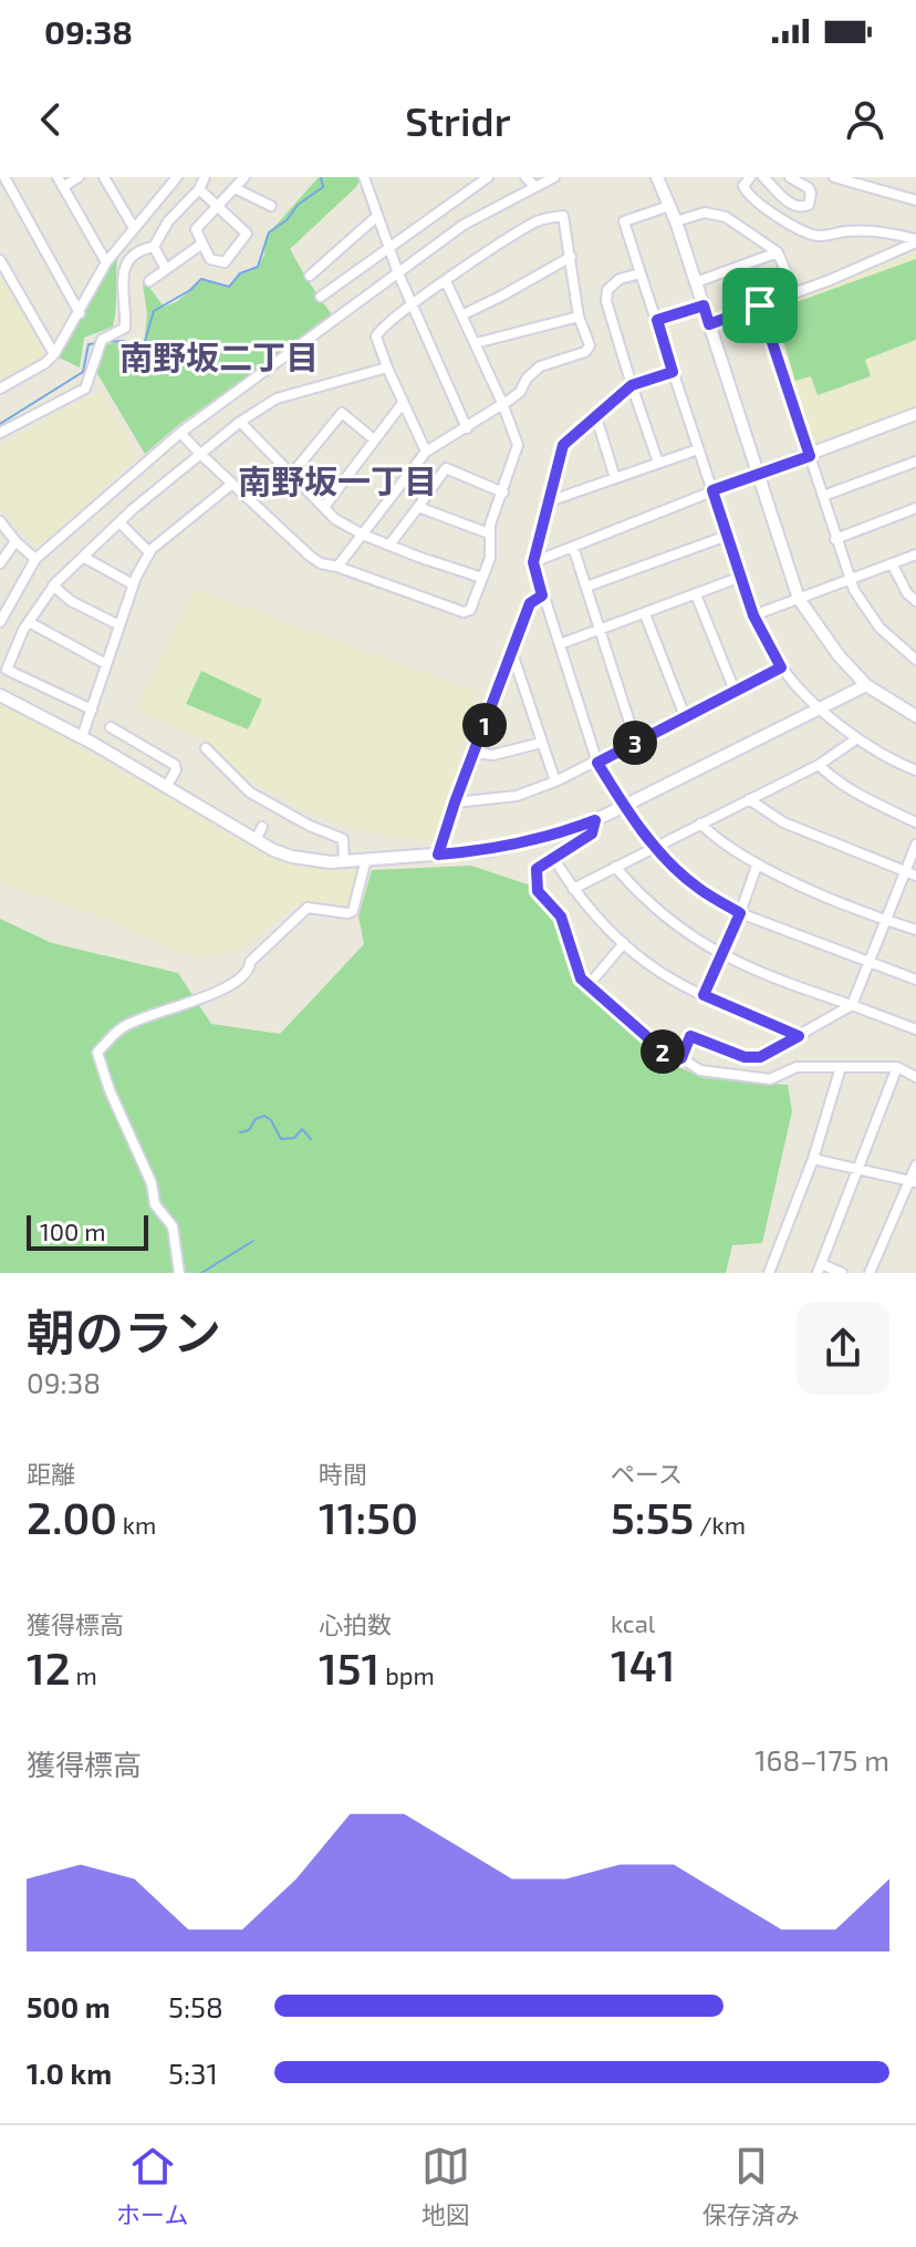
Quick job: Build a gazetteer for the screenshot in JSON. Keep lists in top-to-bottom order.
{
  "districts": ["南野坂二丁目", "南野坂一丁目"],
  "scale_bar": "100 m",
  "page": {
    "status": "09:38",
    "header": "Stridr",
    "pins": ["1", "3", "2"],
    "scale": "100 m",
    "heading": ["朝のラン", "09:38"],
    "stats": [
      ["距離", "2.00 km"],
      ["時間", "11:50"],
      ["ペース", "5:55 /km"],
      ["獲得標高", "12 m"],
      ["心拍数", "151 bpm"],
      ["kcal", "141"]
    ],
    "chart": ["獲得標高", "168–175 m"],
    "list": [
      {
        "name": "500 m",
        "note": "5:58"
      },
      {
        "name": "1.0 km",
        "note": "5:31"
      }
    ],
    "tabs": ["ホーム", "地図", "保存済み"]
  }
}
